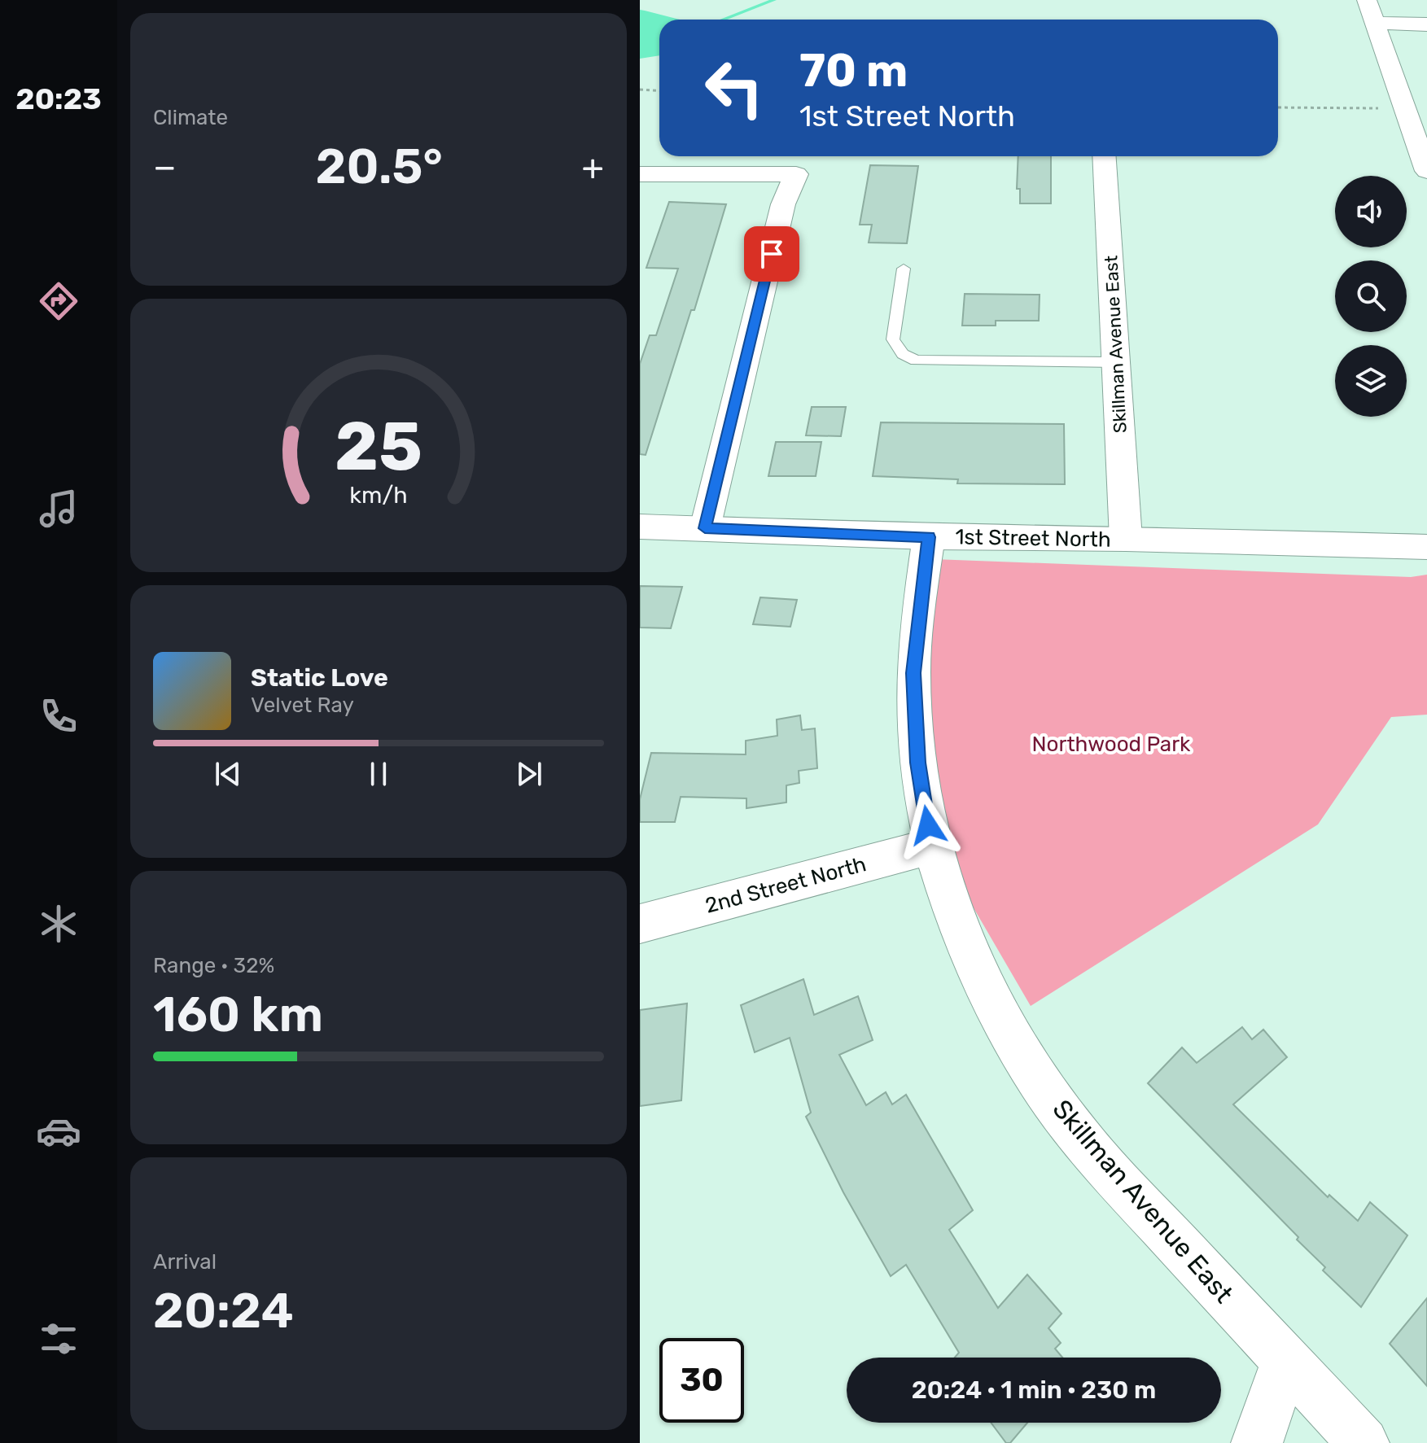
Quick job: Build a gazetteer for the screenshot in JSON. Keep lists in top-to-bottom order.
{
  "streets": {
    "street": ["Skillman Avenue East", "1st Street North", "2nd Street North"]
  },
  "crossings": [
    ["Skillman Avenue East", "1st Street North"],
    ["Skillman Avenue East", "2nd Street North"]
  ],
  "parks": ["Northwood Park"],
  "page": {
    "tabs": "20:23",
    "tile": [
      "Climate",
      ["Range · 32%", "160 km"],
      ["Arrival", "20:24"]
    ],
    "turn": ["70 m", "1st Street North"],
    "heat": ["−", "20.5°", "+"],
    "song": ["Static Love", "Velvet Ray"],
    "limit": "30",
    "trip": "20:24 · 1 min · 230 m",
    "gauge": ["25", "km/h"]
  }
}
